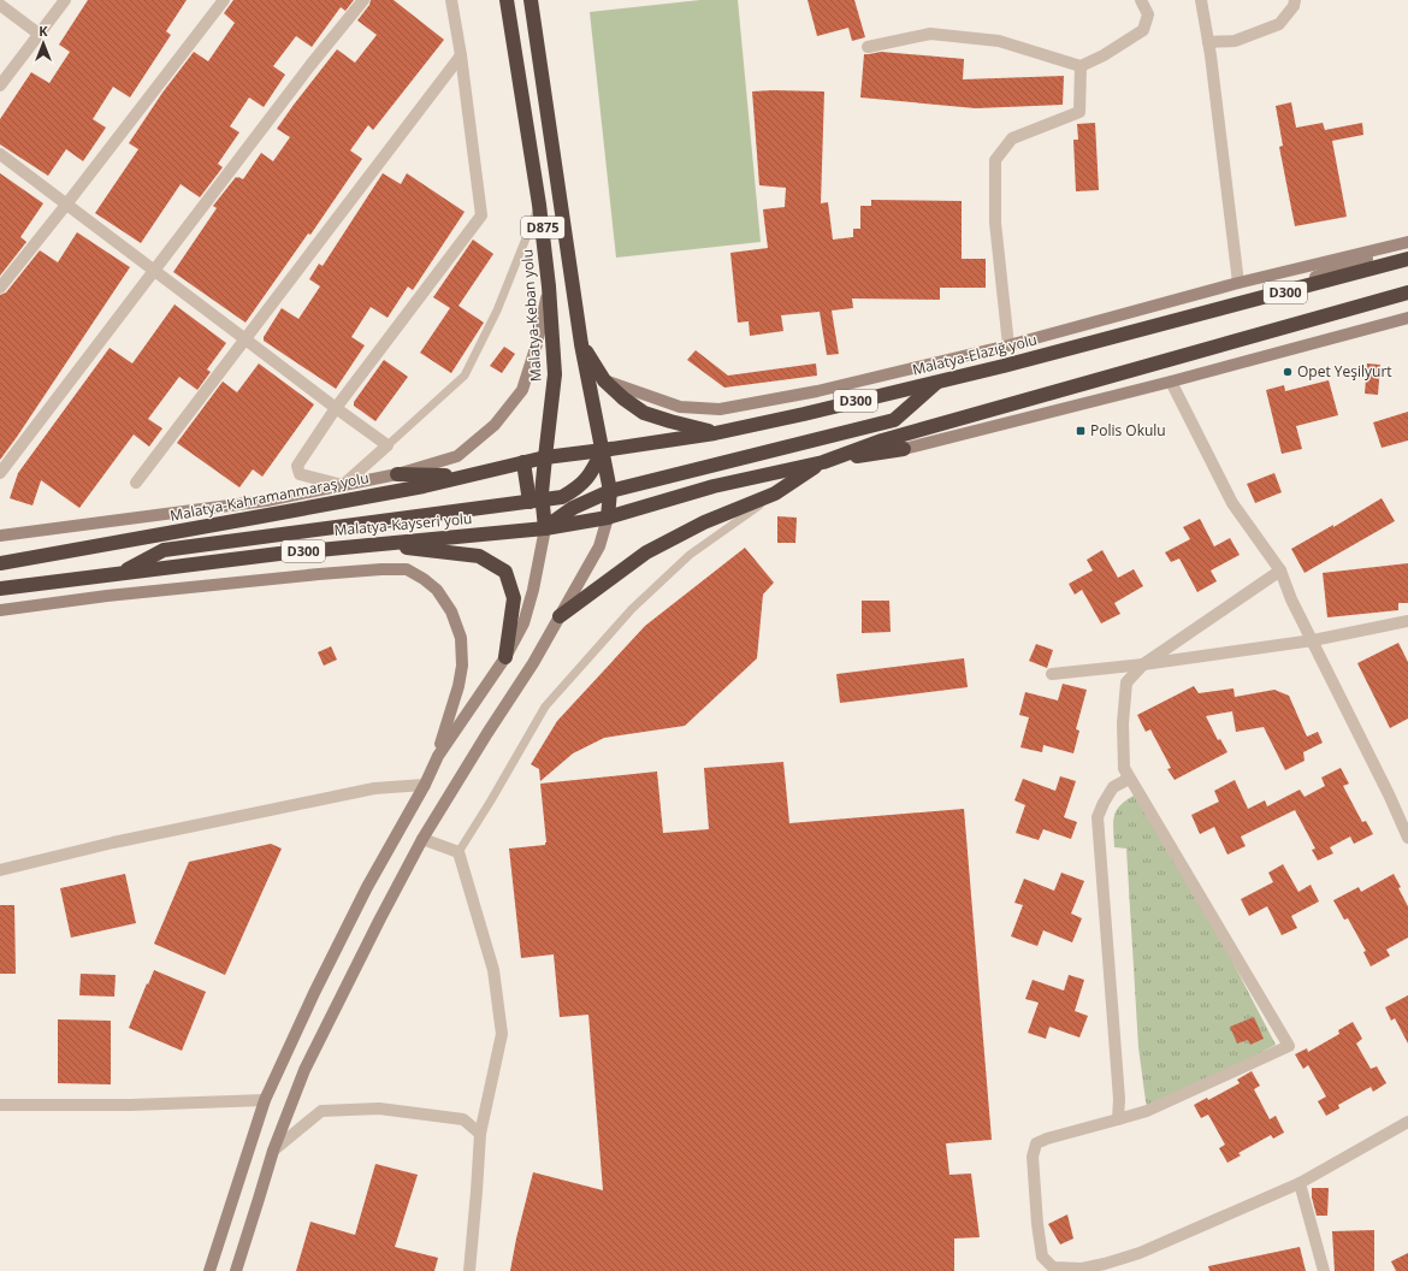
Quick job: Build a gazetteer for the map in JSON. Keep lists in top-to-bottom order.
{
  "streets": {
    "highway": [
      "D875",
      "D300",
      "Malatya-Keban yolu",
      "Malatya-Elazığ yolu",
      "Malatya-Kahramanmaraş yolu",
      "Malatya-Kayseri yolu"
    ]
  },
  "crossings": [
    ["D875", "Malatya-Elazığ yolu"],
    ["D300", "Malatya-Kayseri yolu"],
    ["Malatya-Keban yolu", "Malatya-Elazığ yolu"],
    ["Malatya-Keban yolu", "Malatya-Kahramanmaraş yolu"],
    ["Malatya-Elazığ yolu", "Malatya-Kahramanmaraş yolu"]
  ],
  "places": {
    "other": ["Opet Yeşilyurt"],
    "transit": ["Polis Okulu"]
  },
  "north": "top"
}
